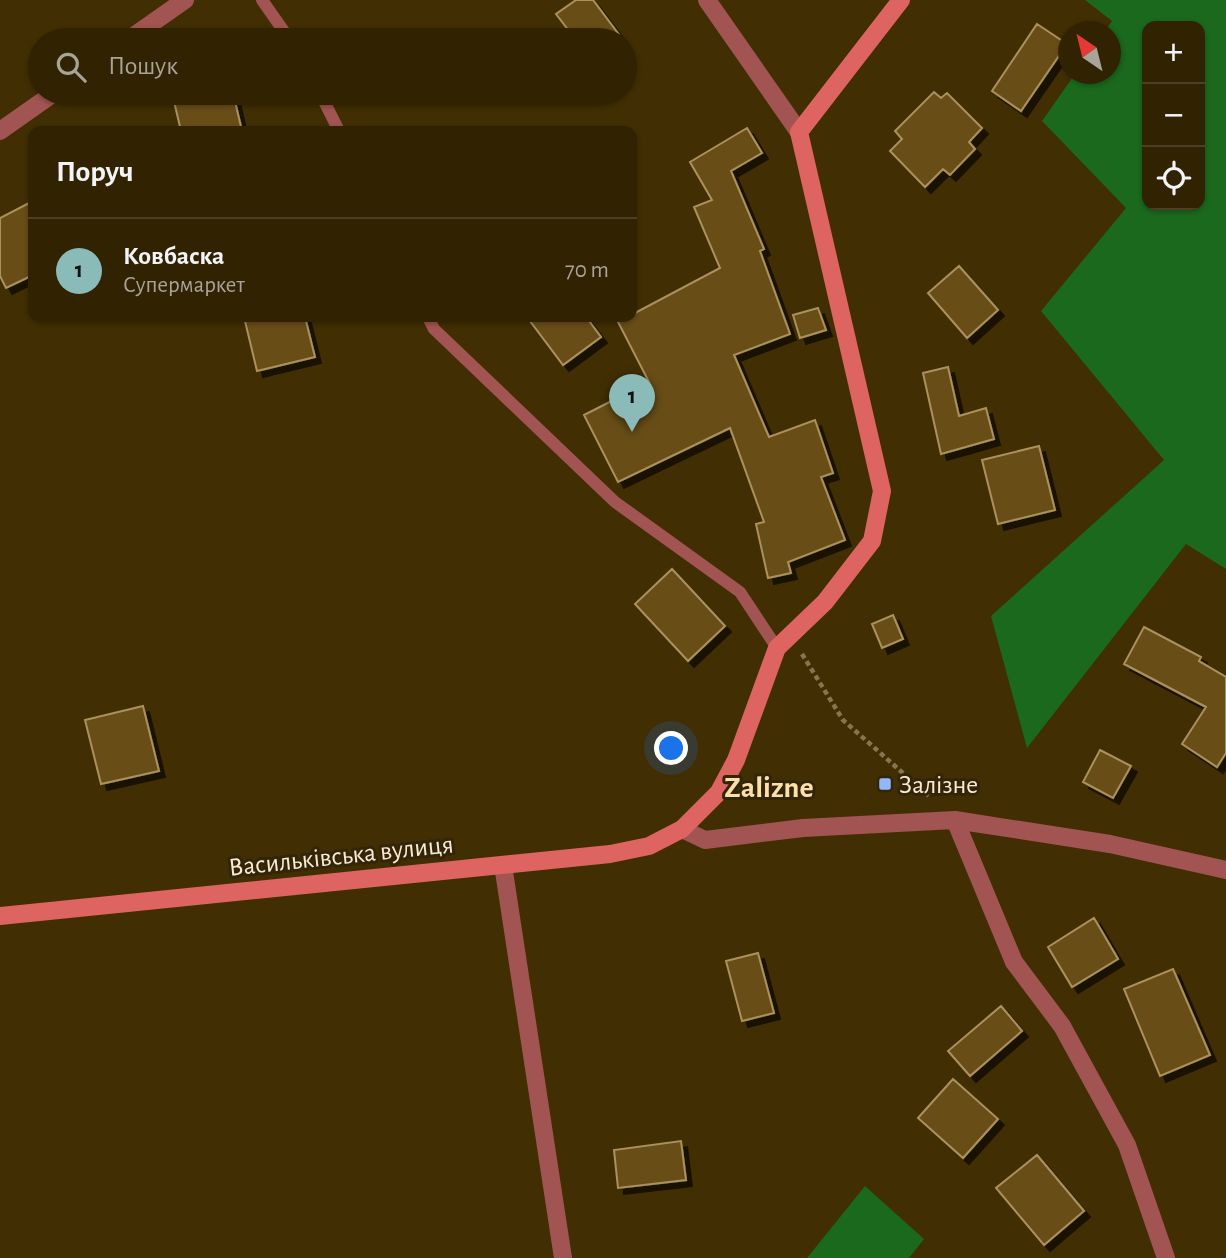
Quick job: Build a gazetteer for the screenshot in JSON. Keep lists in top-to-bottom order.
{
  "streets": {
    "street": ["Васильківська вулиця"]
  },
  "districts": ["Zalizne"],
  "places": {
    "transit": ["Залізне"]
  },
  "north": "top left",
  "page": {
    "map_buttons": ["+", "−"],
    "search": "Пошук",
    "heading": "Поруч",
    "list": [
      {
        "mark": "1",
        "name": "Ковбаска",
        "note": "Супермаркет",
        "value": "70 m"
      }
    ],
    "pins": "1"
  }
}
